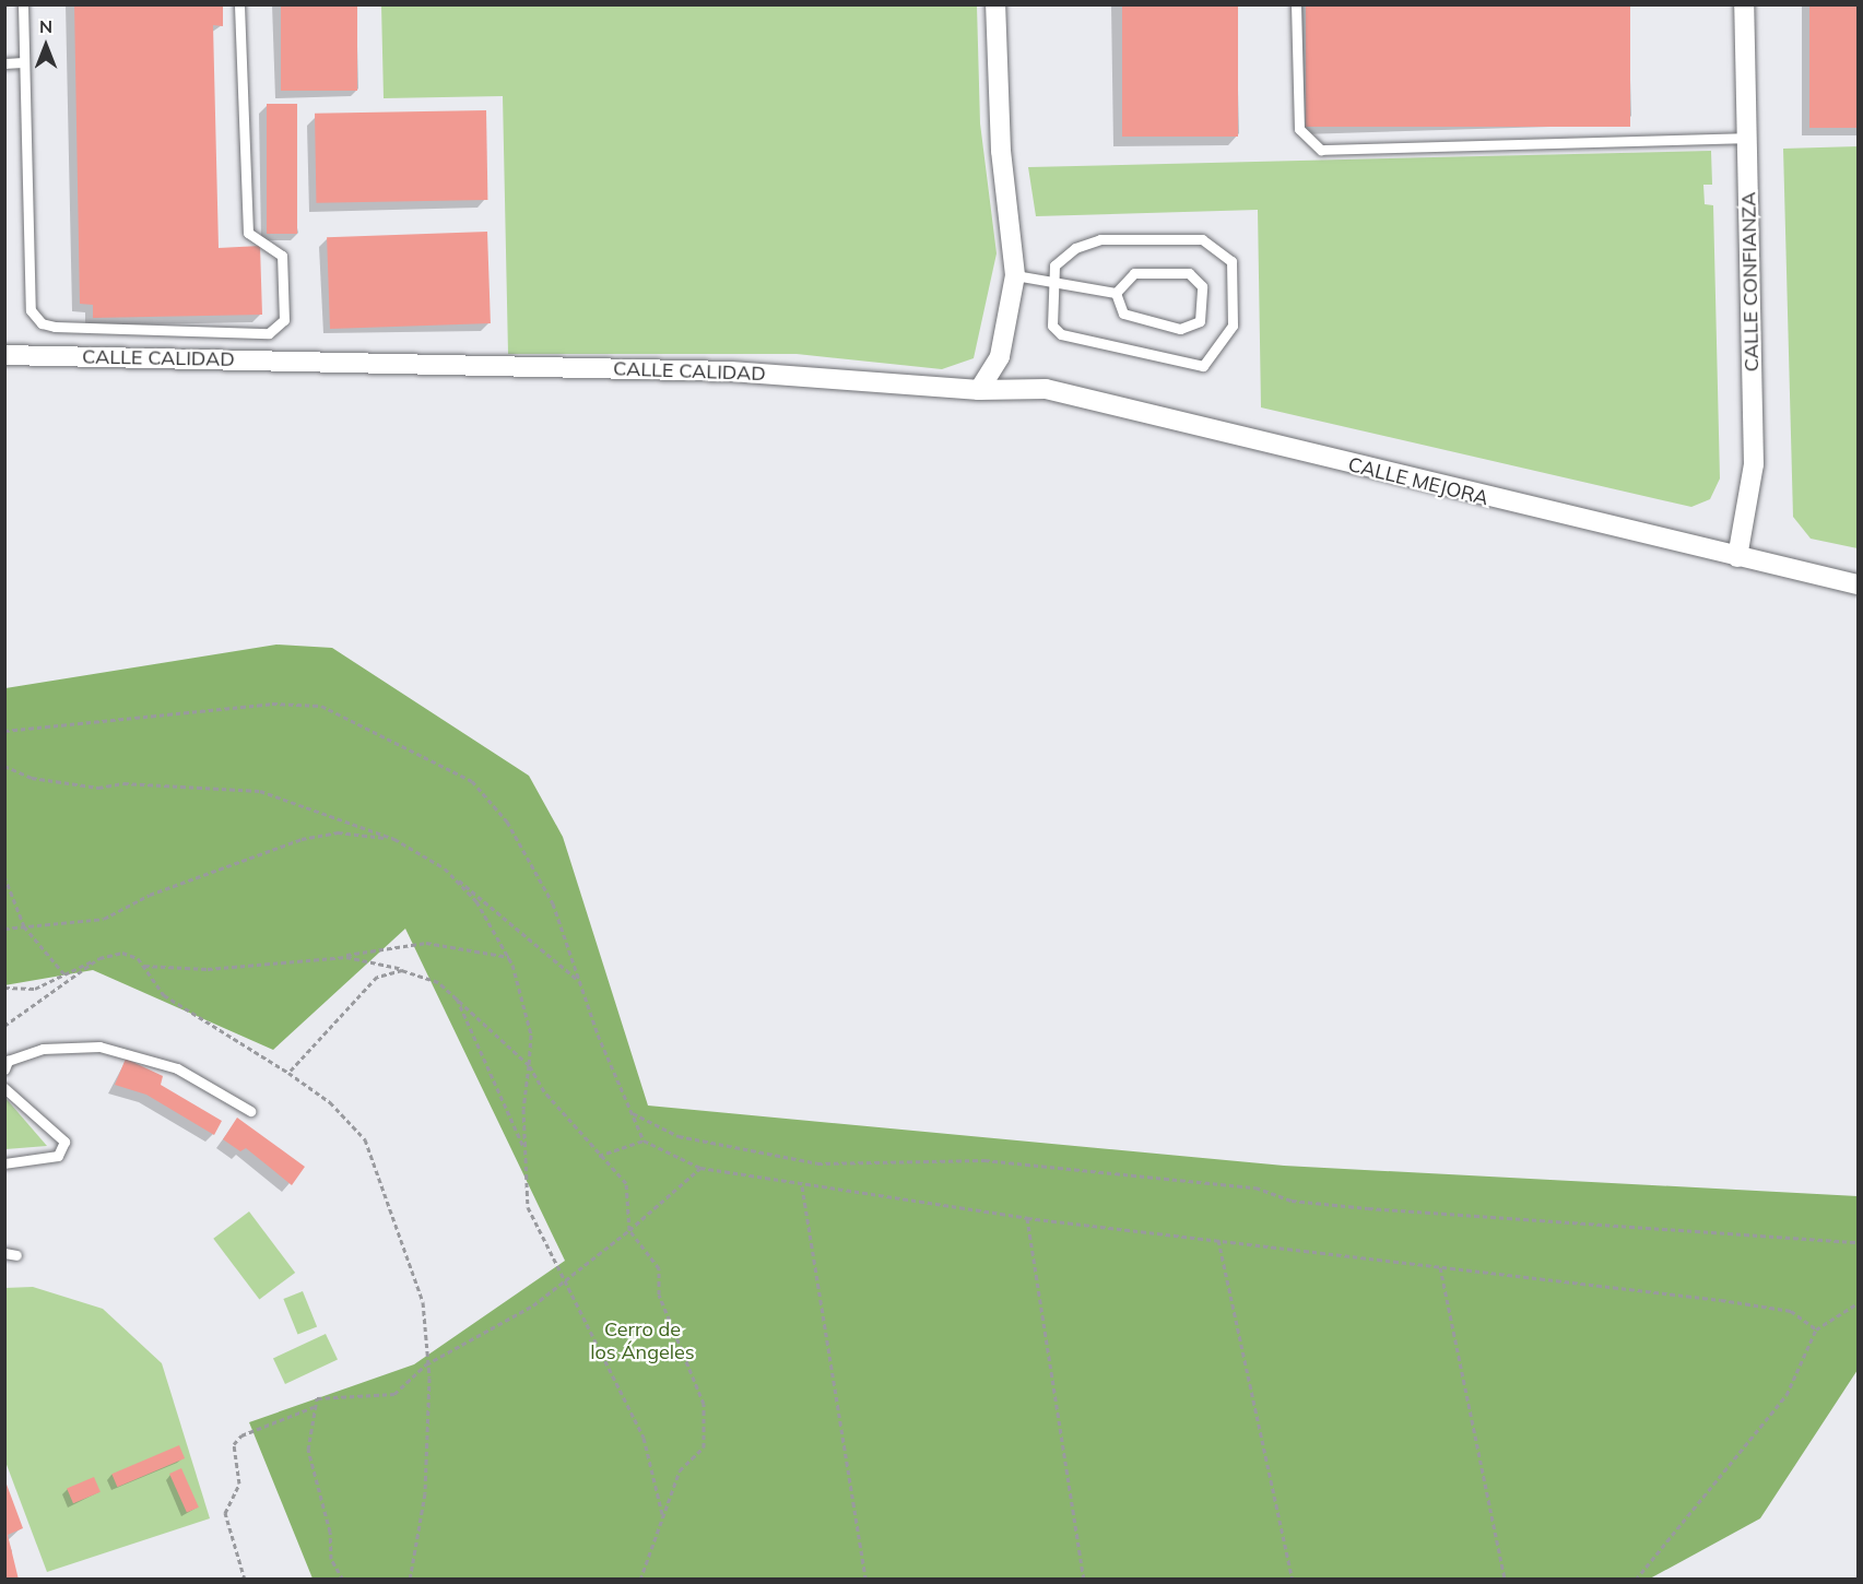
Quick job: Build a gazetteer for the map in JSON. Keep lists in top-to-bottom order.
{
  "streets": {
    "street": ["CALLE CONFIANZA", "CALLE CALIDAD", "CALLE MEJORA"]
  },
  "crossings": [
    ["CALLE CONFIANZA", "CALLE MEJORA"],
    ["CALLE CALIDAD", "CALLE MEJORA"]
  ],
  "parks": ["Cerro de los Ángeles"],
  "north": "top"
}
